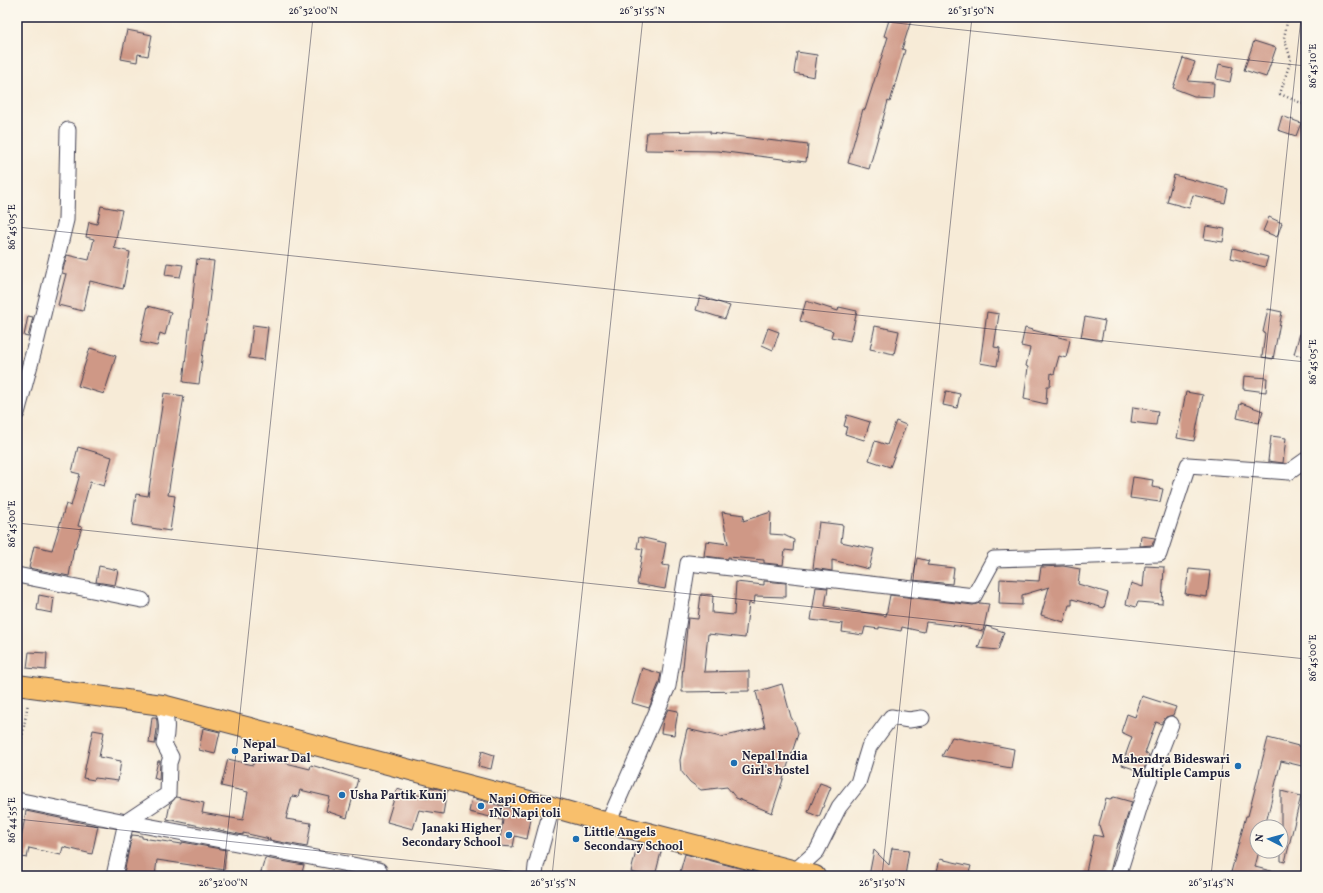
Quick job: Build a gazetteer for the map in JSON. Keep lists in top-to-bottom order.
{
  "places": [
    "Nepal Pariwar Dal",
    "Nepal India Girl's hostel",
    "Mahendra Bideswari Multiple Campus",
    "Usha Partik Kunj",
    "Napi Office 1No Napi toli",
    "Janaki Higher Secondary School",
    "Little Angels Secondary School"
  ],
  "north": "left",
  "coordinates": [
    "26°32'00\"N",
    "26°31'55\"N",
    "26°31'50\"N",
    "86°45'10\"E",
    "86°45'05\"E",
    "86°45'00\"E",
    "86°44'55\"E",
    "26°31'45\"N"
  ]
}
